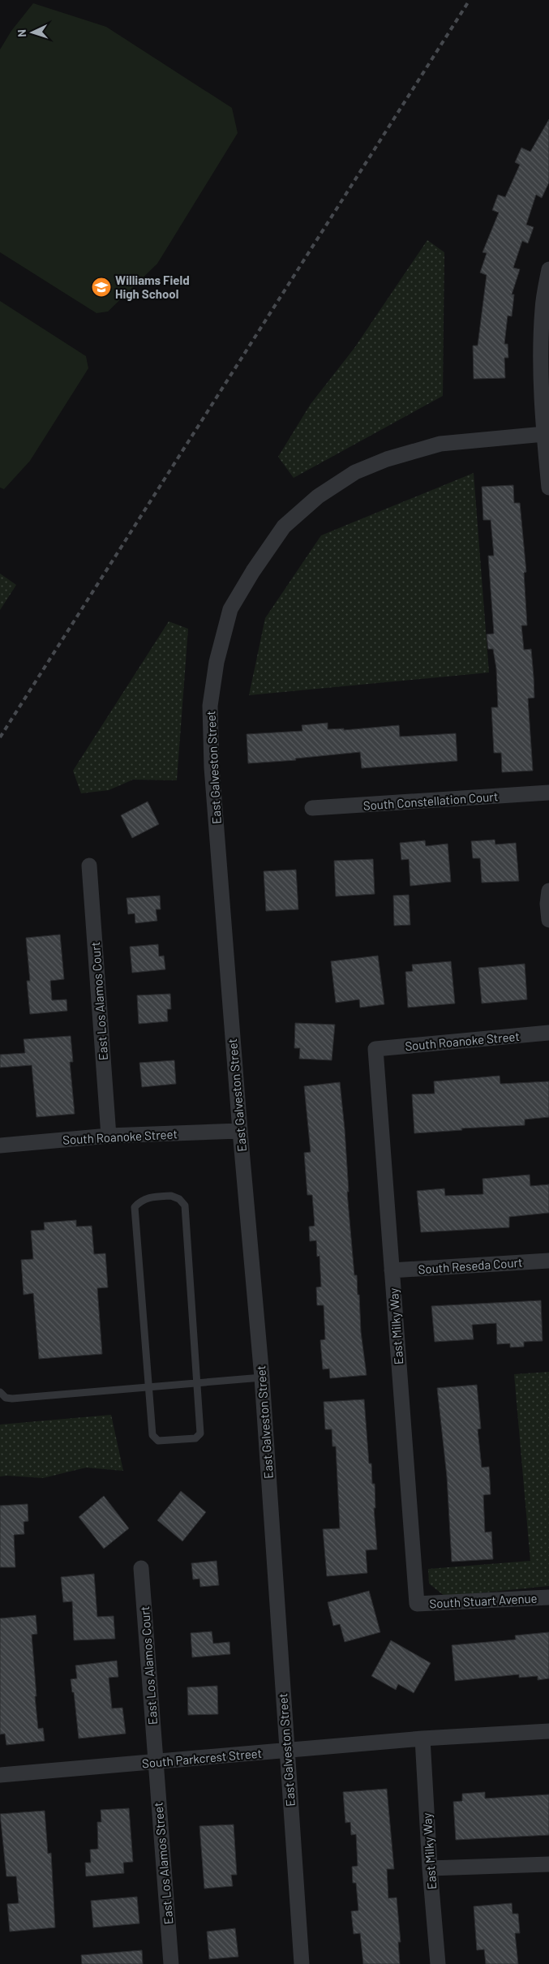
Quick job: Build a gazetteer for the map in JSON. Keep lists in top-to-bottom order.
{
  "streets": {
    "street": [
      "East Galveston Street",
      "South Constellation Court",
      "East Los Alamos Court",
      "South Roanoke Street",
      "South Reseda Court",
      "East Milky Way",
      "South Stuart Avenue",
      "South Parkcrest Street",
      "East Los Alamos Street"
    ]
  },
  "crossings": [
    ["East Galveston Street", "South Roanoke Street"],
    ["East Galveston Street", "South Parkcrest Street"],
    ["East Los Alamos Court", "South Roanoke Street"],
    ["East Los Alamos Court", "South Parkcrest Street"],
    ["East Los Alamos Court", "East Los Alamos Street"],
    ["South Roanoke Street", "East Milky Way"],
    ["South Reseda Court", "East Milky Way"],
    ["East Milky Way", "South Stuart Avenue"],
    ["East Milky Way", "South Parkcrest Street"],
    ["South Parkcrest Street", "East Los Alamos Street"]
  ],
  "places": {
    "school or university": ["Williams Field High School"]
  },
  "north": "left"
}
